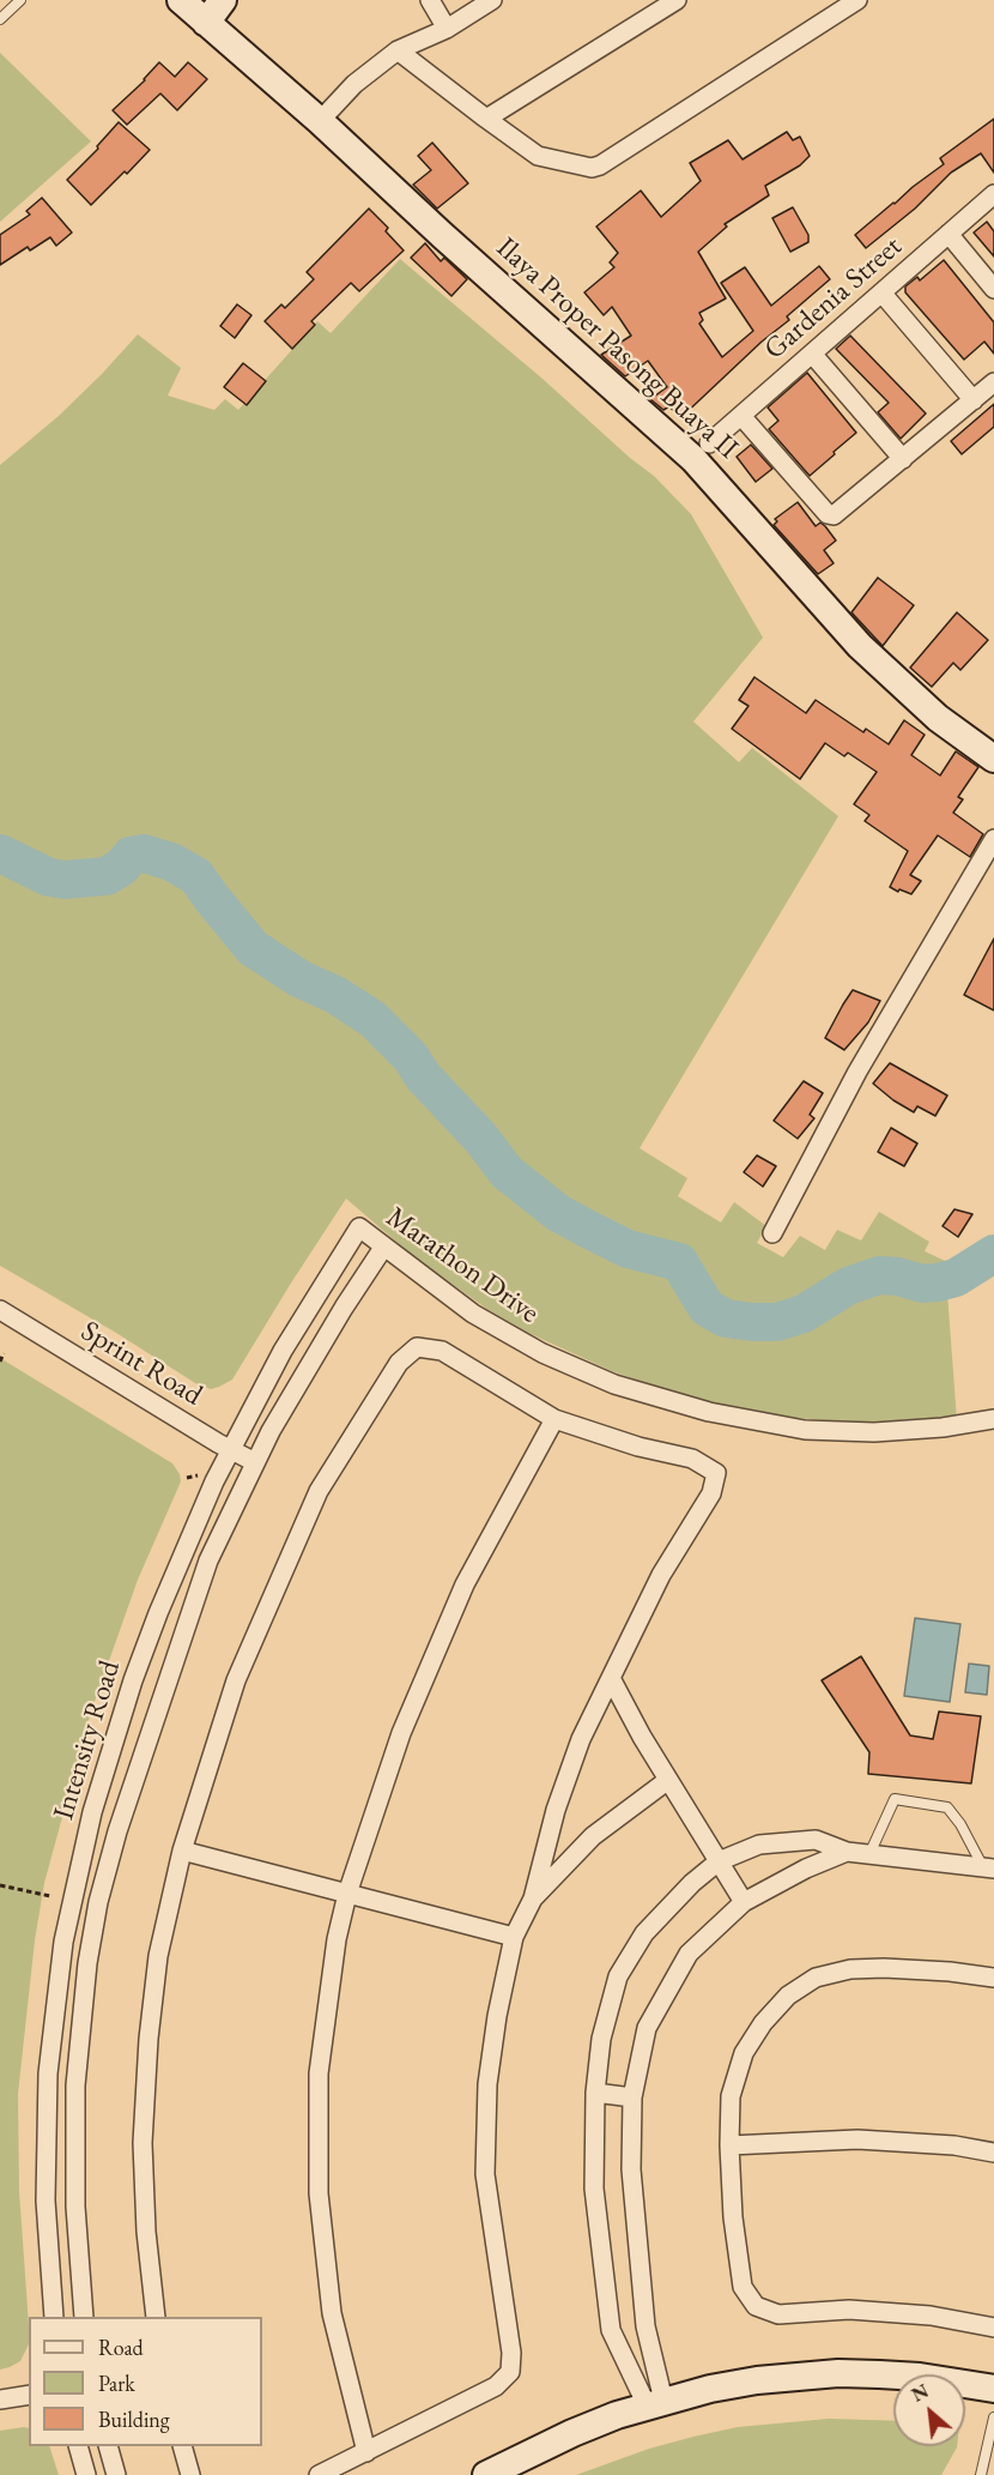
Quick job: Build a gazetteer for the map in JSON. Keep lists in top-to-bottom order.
{
  "streets": {
    "street": [
      "Gardenia Street",
      "Ilaya Proper Pasong Buaya II",
      "Marathon Drive",
      "Sprint Road",
      "Intensity Road"
    ]
  },
  "crossings": [
    ["Marathon Drive", "Intensity Road"],
    ["Sprint Road", "Intensity Road"]
  ],
  "legend": ["Road", "Park", "Building"],
  "north": "top left"
}
